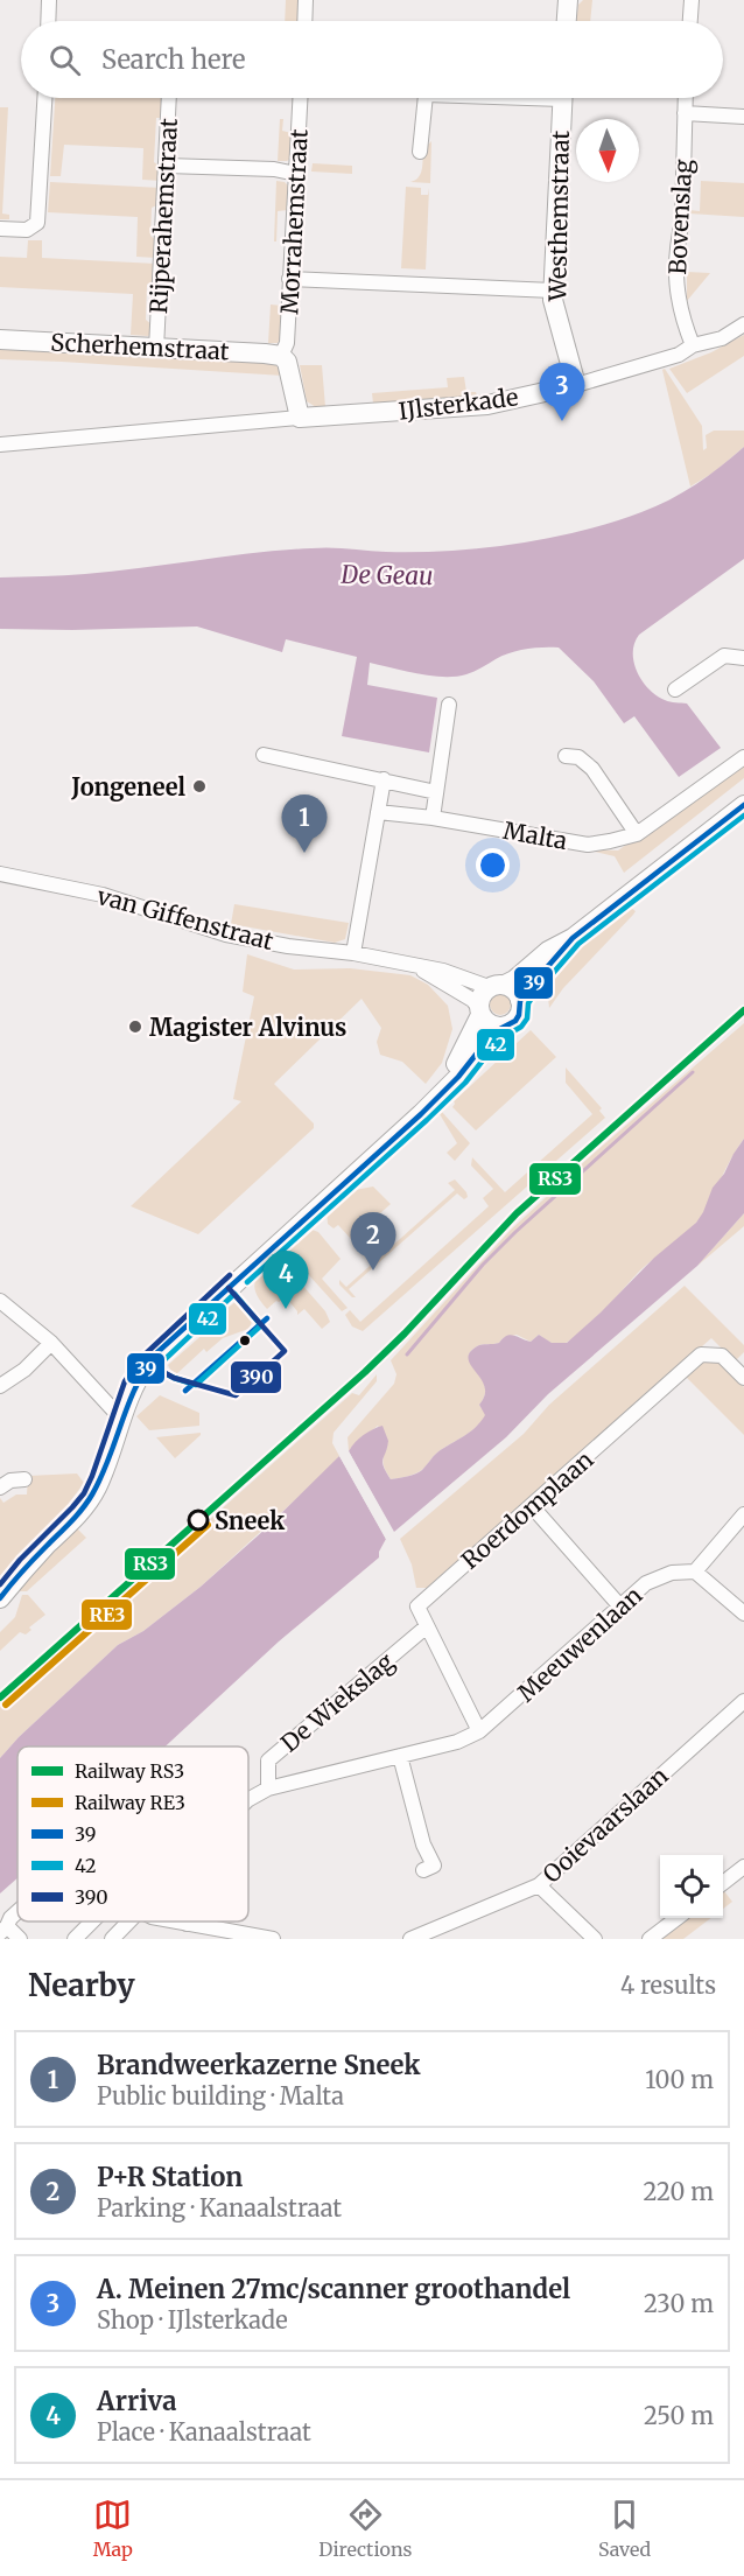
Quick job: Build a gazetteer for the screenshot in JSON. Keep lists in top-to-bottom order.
{
  "streets": {
    "main road": ["Westhemstraat", "Scherhemstraat", "IJlsterkade"],
    "street": [
      "Rijperahemstraat",
      "Bovenslag",
      "Morrahemstraat",
      "Malta",
      "van Giffenstraat",
      "Roerdomplaan",
      "Meeuwenlaan",
      "De Wiekslag",
      "Ooievaarslaan"
    ]
  },
  "crossings": [
    ["Rijperahemstraat", "Scherhemstraat"],
    ["Westhemstraat", "IJlsterkade"],
    ["Bovenslag", "IJlsterkade"],
    ["Morrahemstraat", "Scherhemstraat"],
    ["Roerdomplaan", "Meeuwenlaan"],
    ["Roerdomplaan", "De Wiekslag"],
    ["Meeuwenlaan", "De Wiekslag"]
  ],
  "water": ["De Geau"],
  "places": ["Jongeneel", "Magister Alvinus", "Sneek"],
  "lines": [
    "transit line 39",
    "transit line 42",
    "rail line RS3",
    "transit line 390",
    "rail line RE3"
  ],
  "legend": [
    "Railway RS3",
    "Railway RE3",
    "39",
    "42",
    "390"
  ],
  "north": "bottom",
  "page": {
    "search": "Search here",
    "pins": [
      "3",
      "1",
      "2",
      "4"
    ],
    "heading": ["Nearby", "4 results"],
    "list": [
      {
        "mark": "1",
        "name": "Brandweerkazerne Sneek",
        "note": "Public building · Malta",
        "value": "100 m"
      },
      {
        "mark": "2",
        "name": "P+R Station",
        "note": "Parking · Kanaalstraat",
        "value": "220 m"
      },
      {
        "mark": "3",
        "name": "A. Meinen 27mc/scanner groothandel",
        "note": "Shop · IJlsterkade",
        "value": "230 m"
      },
      {
        "mark": "4",
        "name": "Arriva",
        "note": "Place · Kanaalstraat",
        "value": "250 m"
      }
    ],
    "nav": ["Map", "Directions", "Saved"]
  }
}
